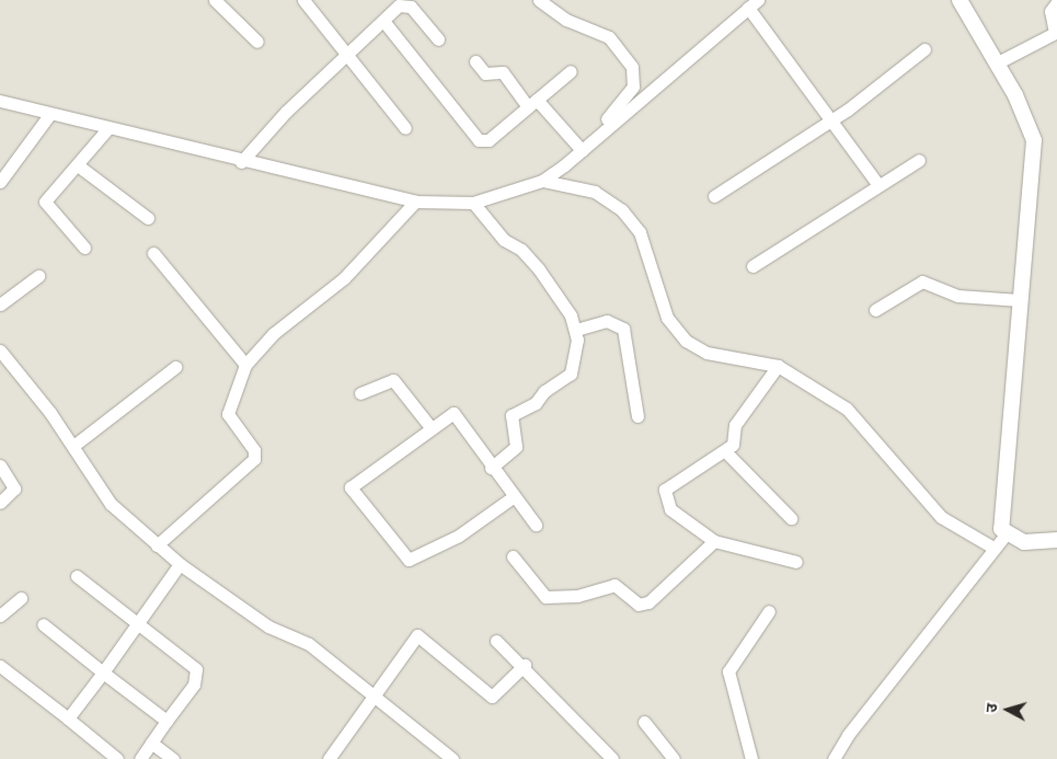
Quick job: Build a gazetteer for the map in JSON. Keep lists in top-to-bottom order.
{
  "north": "left"
}
